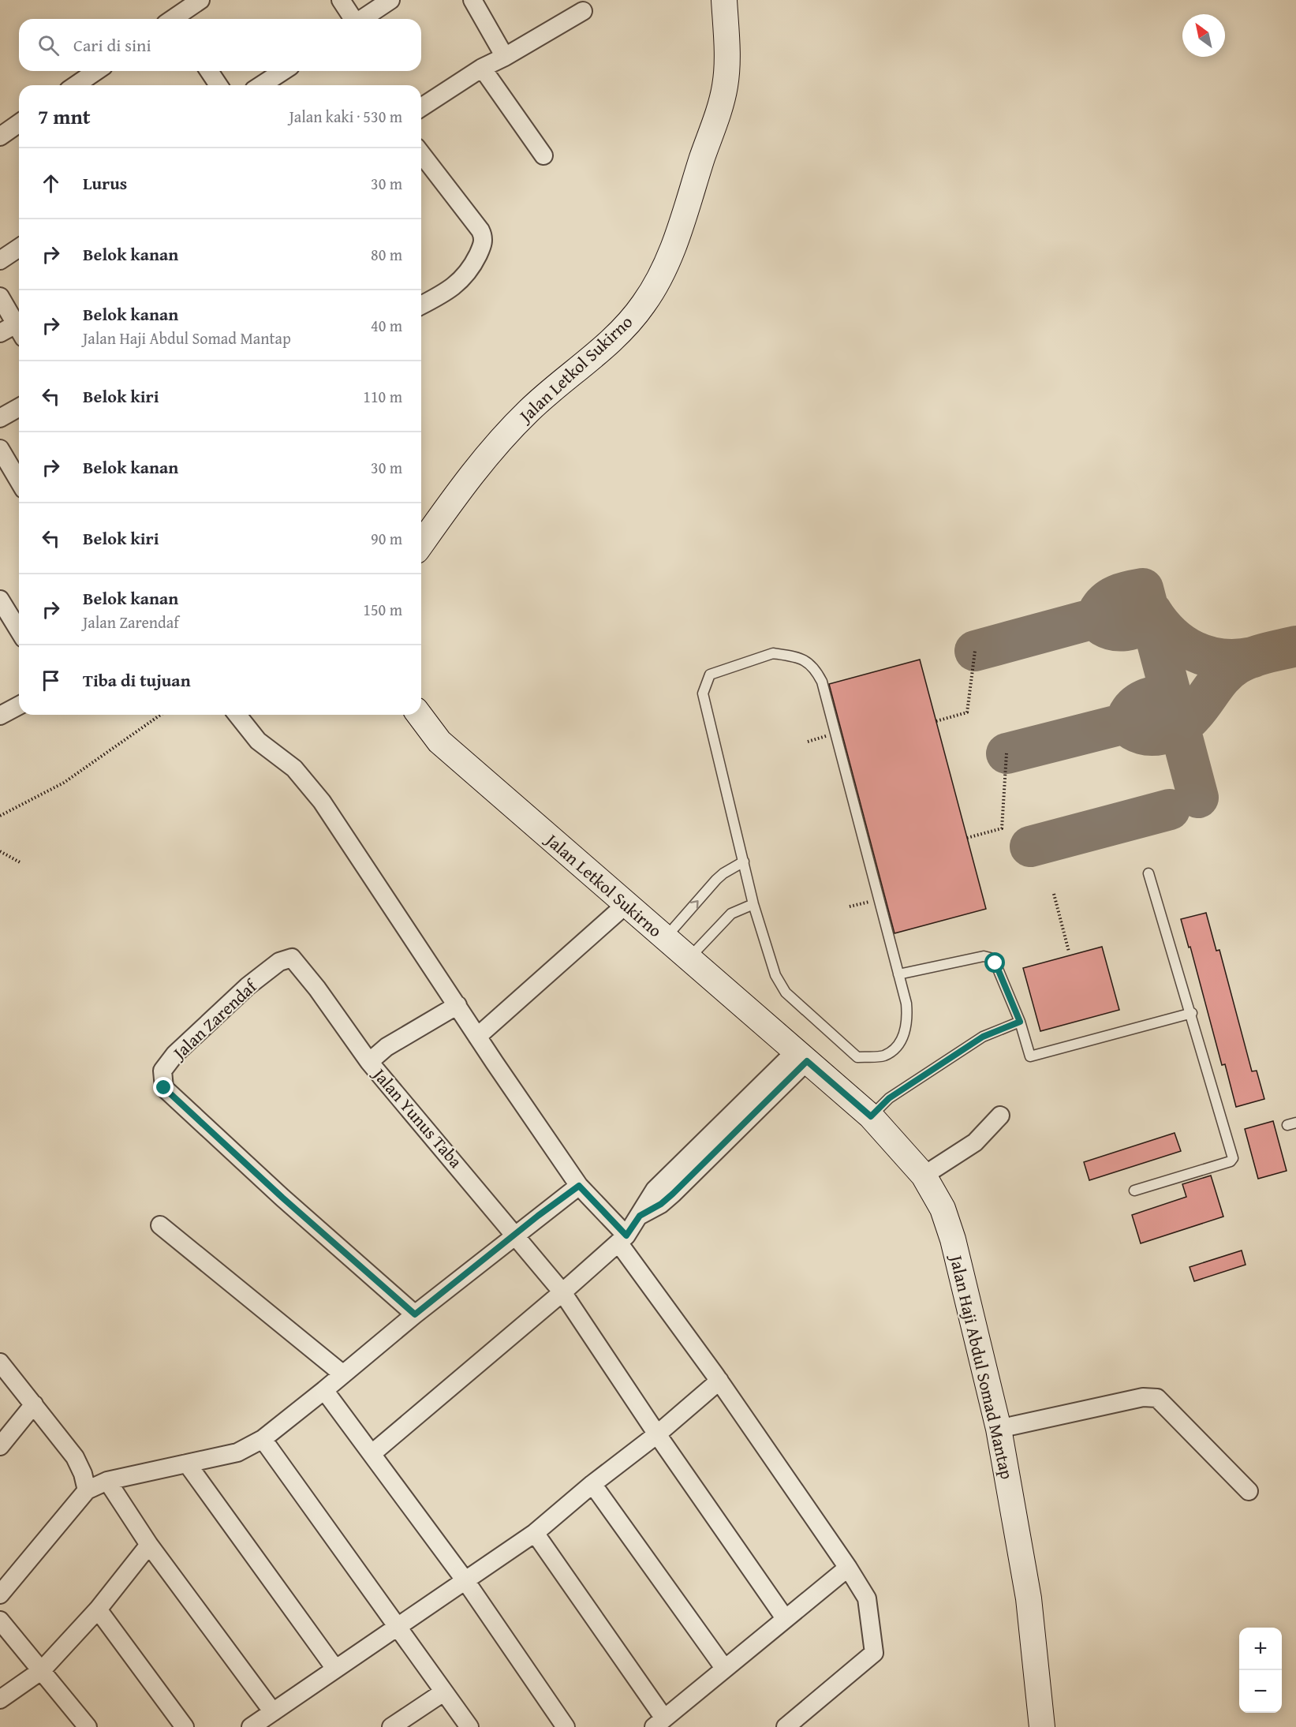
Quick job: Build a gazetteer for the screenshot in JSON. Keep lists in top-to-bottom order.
{
  "streets": {
    "main road": ["Jalan Letkol Sukirno", "Jalan Haji Abdul Somad Mantap"],
    "street": ["Jalan Zarendaf", "Jalan Yunus Taba"]
  },
  "crossings": [
    ["Jalan Letkol Sukirno", "Jalan Haji Abdul Somad Mantap"],
    ["Jalan Zarendaf", "Jalan Yunus Taba"]
  ],
  "north": "top left",
  "page": {
    "search": "Cari di sini",
    "heading": ["7 mnt", "Jalan kaki · 530 m"],
    "list": [
      ["Lurus", "30 m"],
      ["Belok kanan", "80 m"],
      ["Belok kanan", "Jalan Haji Abdul Somad Mantap", "40 m"],
      ["Belok kiri", "110 m"],
      ["Belok kanan", "30 m"],
      ["Belok kiri", "90 m"],
      ["Belok kanan", "Jalan Zarendaf", "150 m"],
      "Tiba di tujuan"
    ],
    "map_buttons": ["+", "−"]
  }
}
